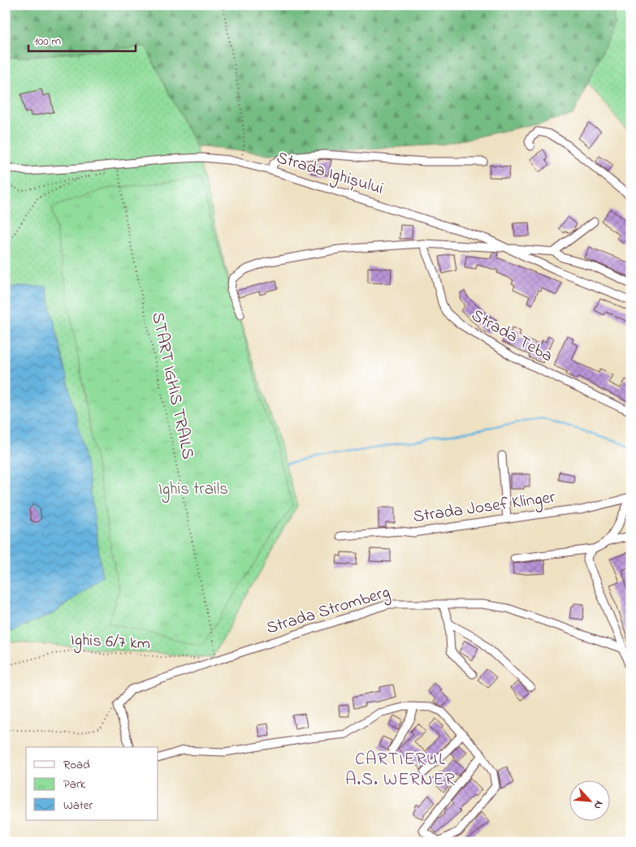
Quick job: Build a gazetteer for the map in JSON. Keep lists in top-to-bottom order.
{
  "streets": {
    "street": [
      "Strada Ighișului",
      "Strada Teba",
      "Strada Josef Klinger",
      "Strada Stromberg"
    ],
    "path": ["START IGHIS TRAILS", "Ighis 6/7 km"]
  },
  "crossings": [
    ["Strada Ighișului", "START IGHIS TRAILS"]
  ],
  "districts": ["CARTIERUL A.S. WERNER"],
  "parks": ["Ighis trails"],
  "legend": ["Road", "Park", "Water"],
  "scale_bar": "100 m",
  "north": "bottom right"
}
